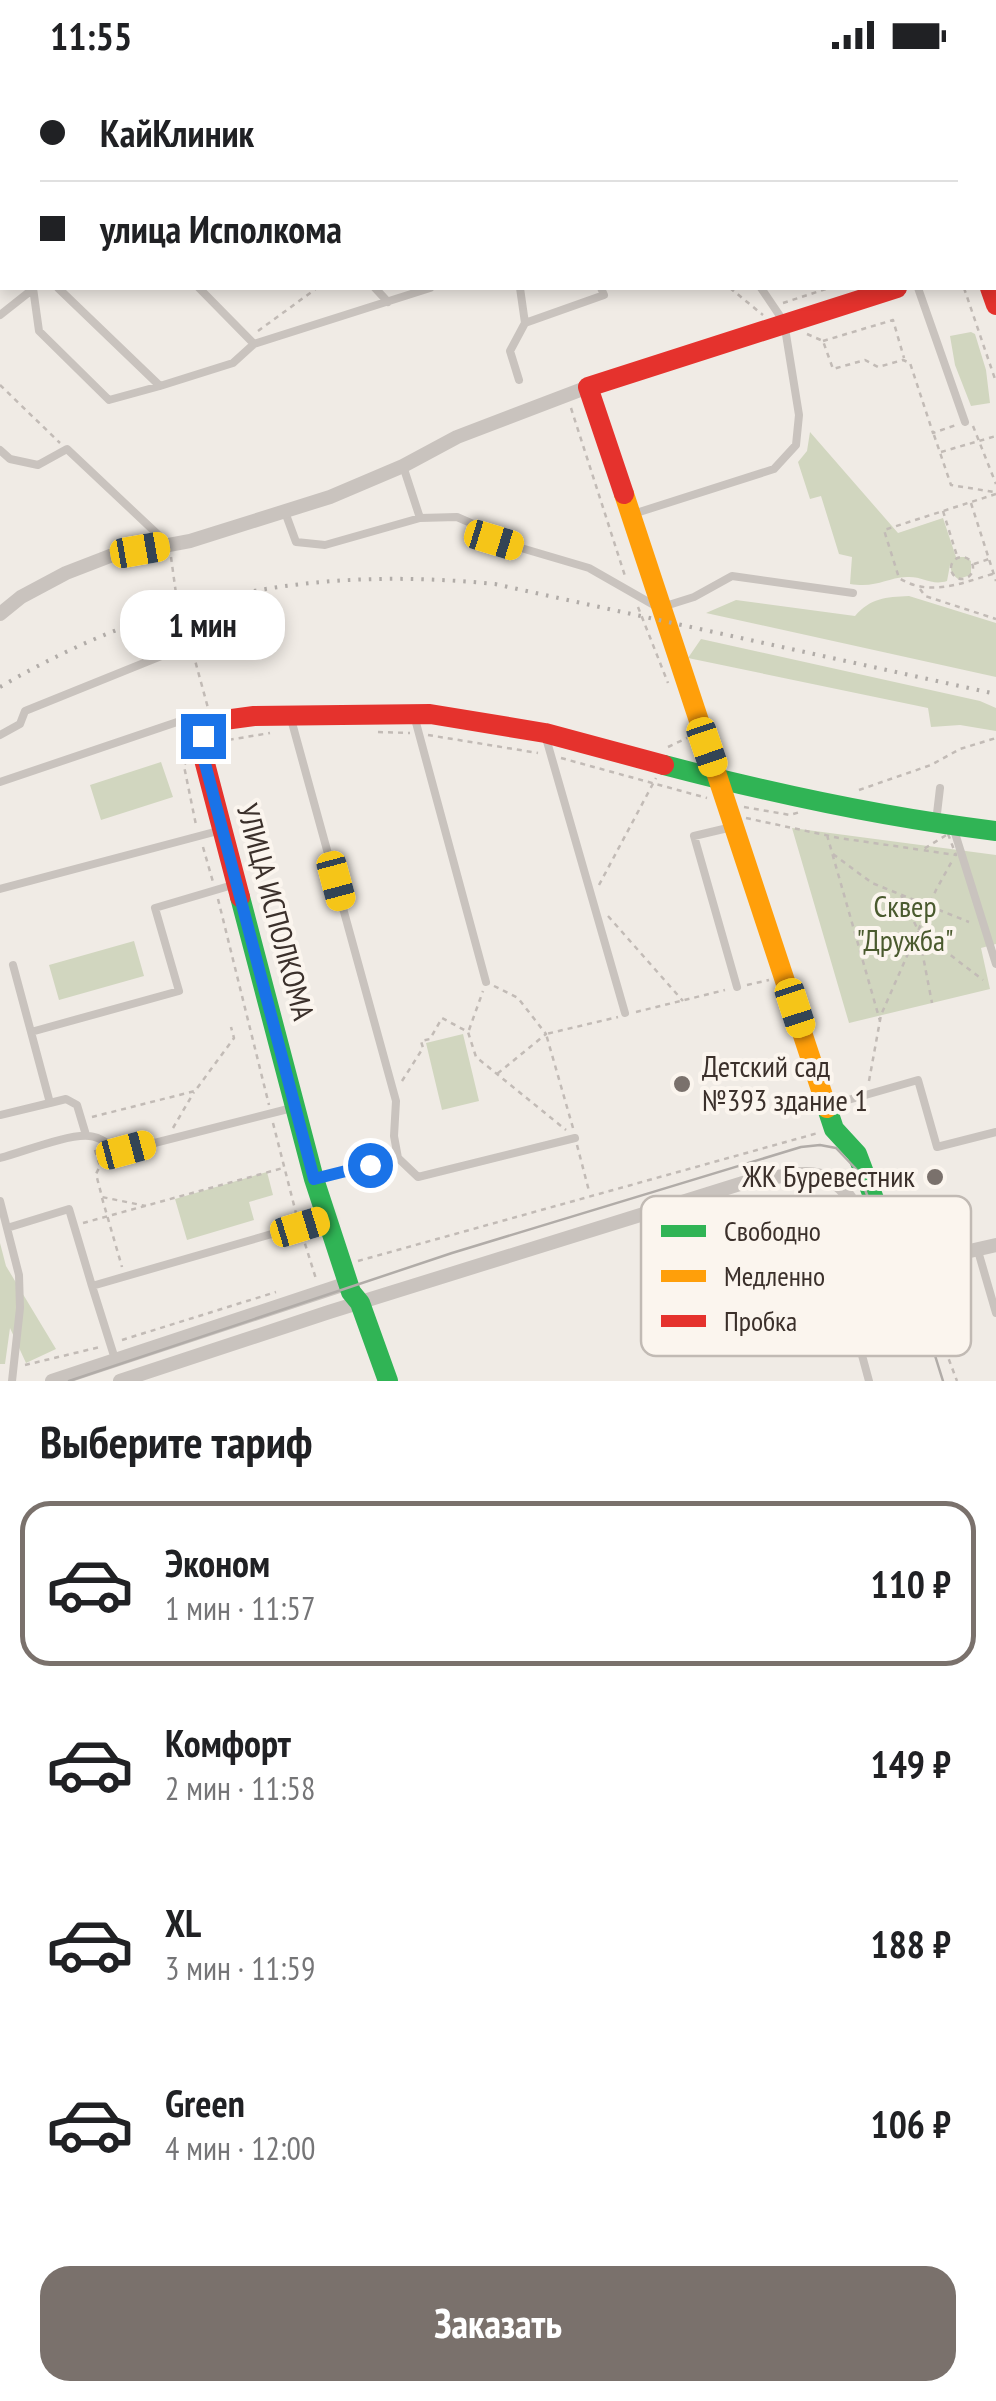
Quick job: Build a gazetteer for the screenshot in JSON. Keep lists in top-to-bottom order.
{
  "streets": {
    "street": ["УЛИЦА ИСПОЛКОМА"]
  },
  "parks": ["Сквер \"Дружба\""],
  "places": ["Детский сад №393 здание 1", "ЖК Буревестник"],
  "legend": ["Свободно", "Медленно", "Пробка"],
  "page": {
    "status": "11:55",
    "banner": ["КайКлиник", "улица Исполкома"],
    "bubble": "1 мин",
    "heading": "Выберите тариф",
    "list": [
      {
        "name": "Эконом",
        "note": "1 мин · 11:57",
        "value": "110 ₽"
      },
      {
        "name": "Комфорт",
        "note": "2 мин · 11:58",
        "value": "149 ₽"
      },
      {
        "name": "XL",
        "note": "3 мин · 11:59",
        "value": "188 ₽"
      },
      {
        "name": "Green",
        "note": "4 мин · 12:00",
        "value": "106 ₽"
      }
    ],
    "buttons": "Заказать"
  }
}
